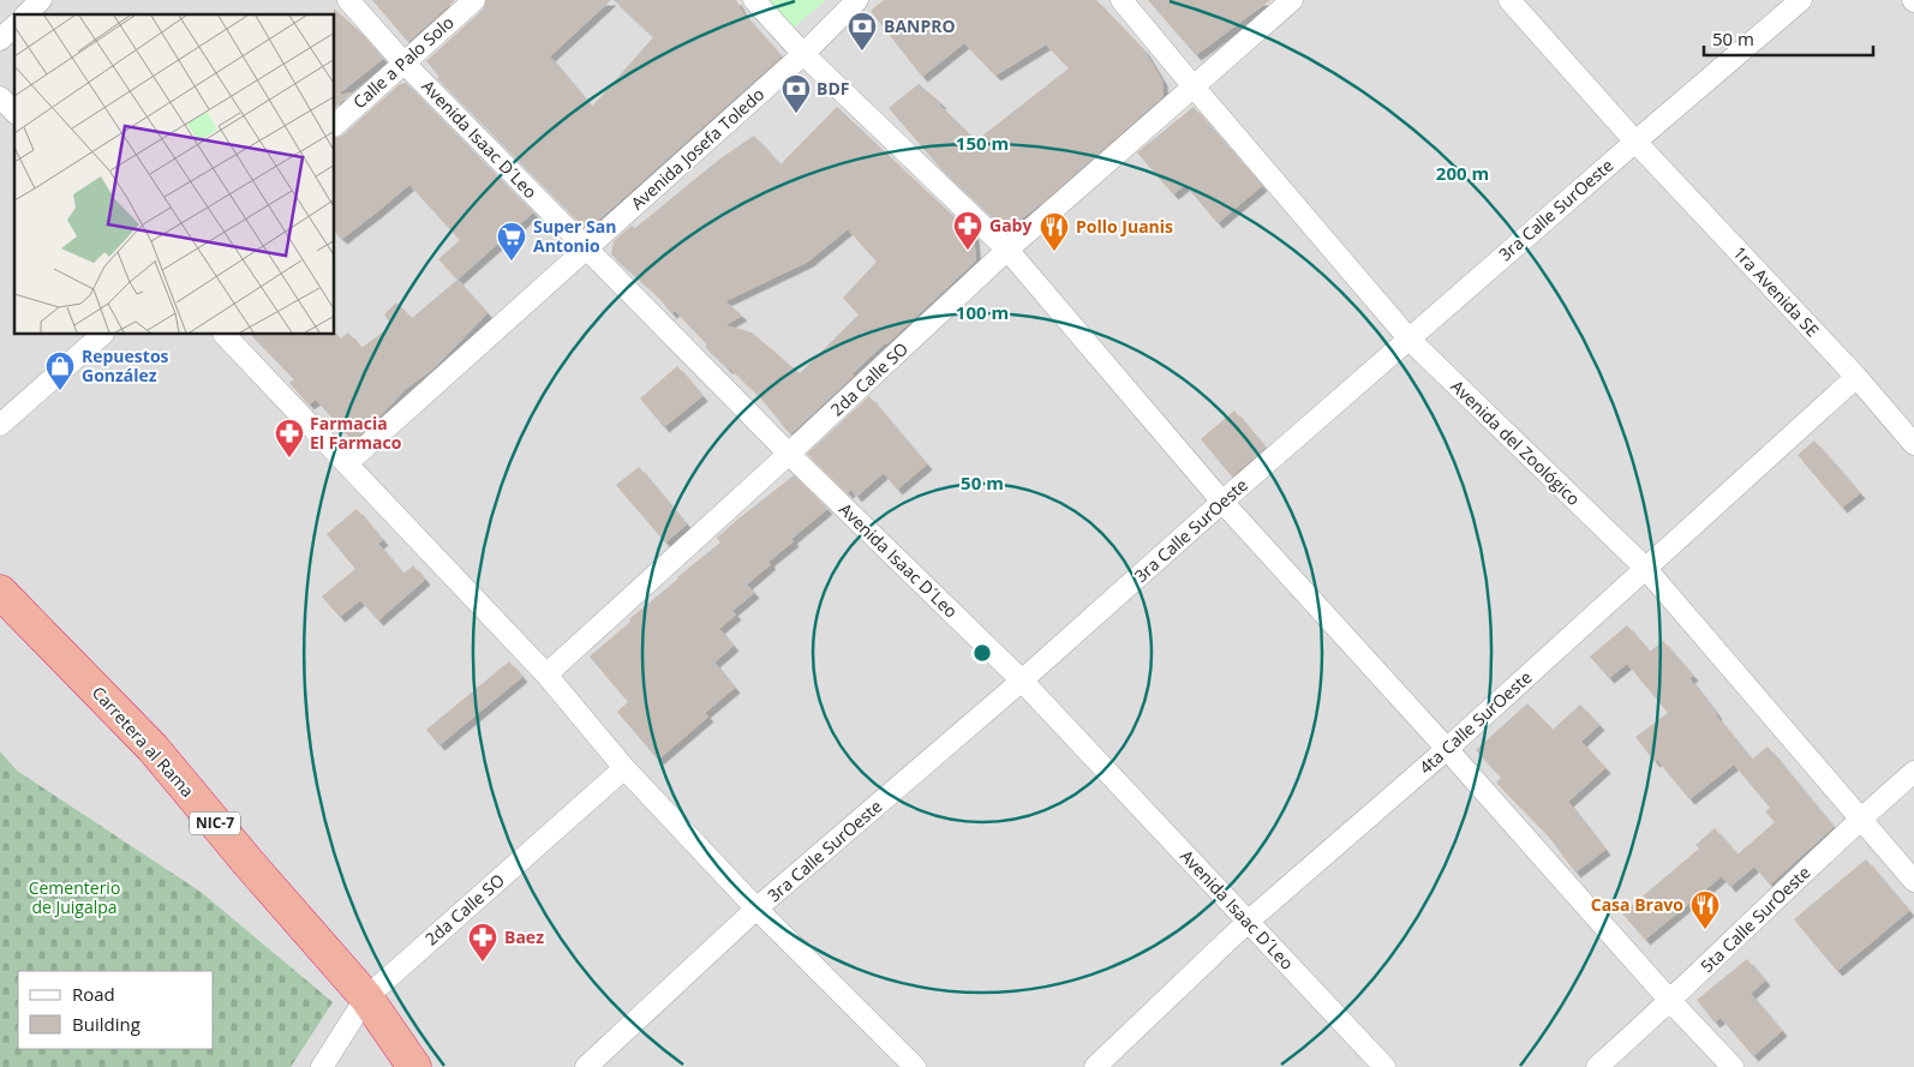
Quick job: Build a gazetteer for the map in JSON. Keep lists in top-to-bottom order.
{
  "streets": {
    "highway": ["Carretera al Rama", "NIC-7"],
    "street": [
      "Calle a Palo Solo",
      "Avenida Isaac D´Leo",
      "Avenida Josefa Toledo",
      "3ra Calle SurOeste",
      "1ra Avenida SE",
      "2da Calle SO",
      "Avenida del Zoológico",
      "4ta Calle SurOeste",
      "5ta Calle SurOeste"
    ]
  },
  "crossings": [
    ["Calle a Palo Solo", "Avenida Isaac D´Leo"],
    ["Avenida Isaac D´Leo", "Avenida Josefa Toledo"],
    ["Avenida Isaac D´Leo", "3ra Calle SurOeste"],
    ["Avenida Isaac D´Leo", "2da Calle SO"],
    ["Avenida Isaac D´Leo", "4ta Calle SurOeste"],
    ["3ra Calle SurOeste", "1ra Avenida SE"],
    ["3ra Calle SurOeste", "Avenida del Zoológico"],
    ["1ra Avenida SE", "4ta Calle SurOeste"],
    ["2da Calle SO", "Avenida del Zoológico"],
    ["2da Calle SO", "Carretera al Rama"],
    ["Avenida del Zoológico", "4ta Calle SurOeste"],
    ["Avenida del Zoológico", "5ta Calle SurOeste"]
  ],
  "parks": ["Cementerio de Juigalpa"],
  "places": {
    "bank": ["BANPRO", "BDF"],
    "pharmacy": ["Gaby", "Farmacia El Farmaco", "Baez"],
    "restaurant": ["Pollo Juanis", "Casa Bravo"],
    "supermarket": ["Super San Antonio"],
    "shop": ["Repuestos González"]
  },
  "legend": ["Road", "Building"],
  "scale_bar": "50 m",
  "rings": [
    "150 m",
    "200 m",
    "100 m",
    "50 m"
  ]
}
